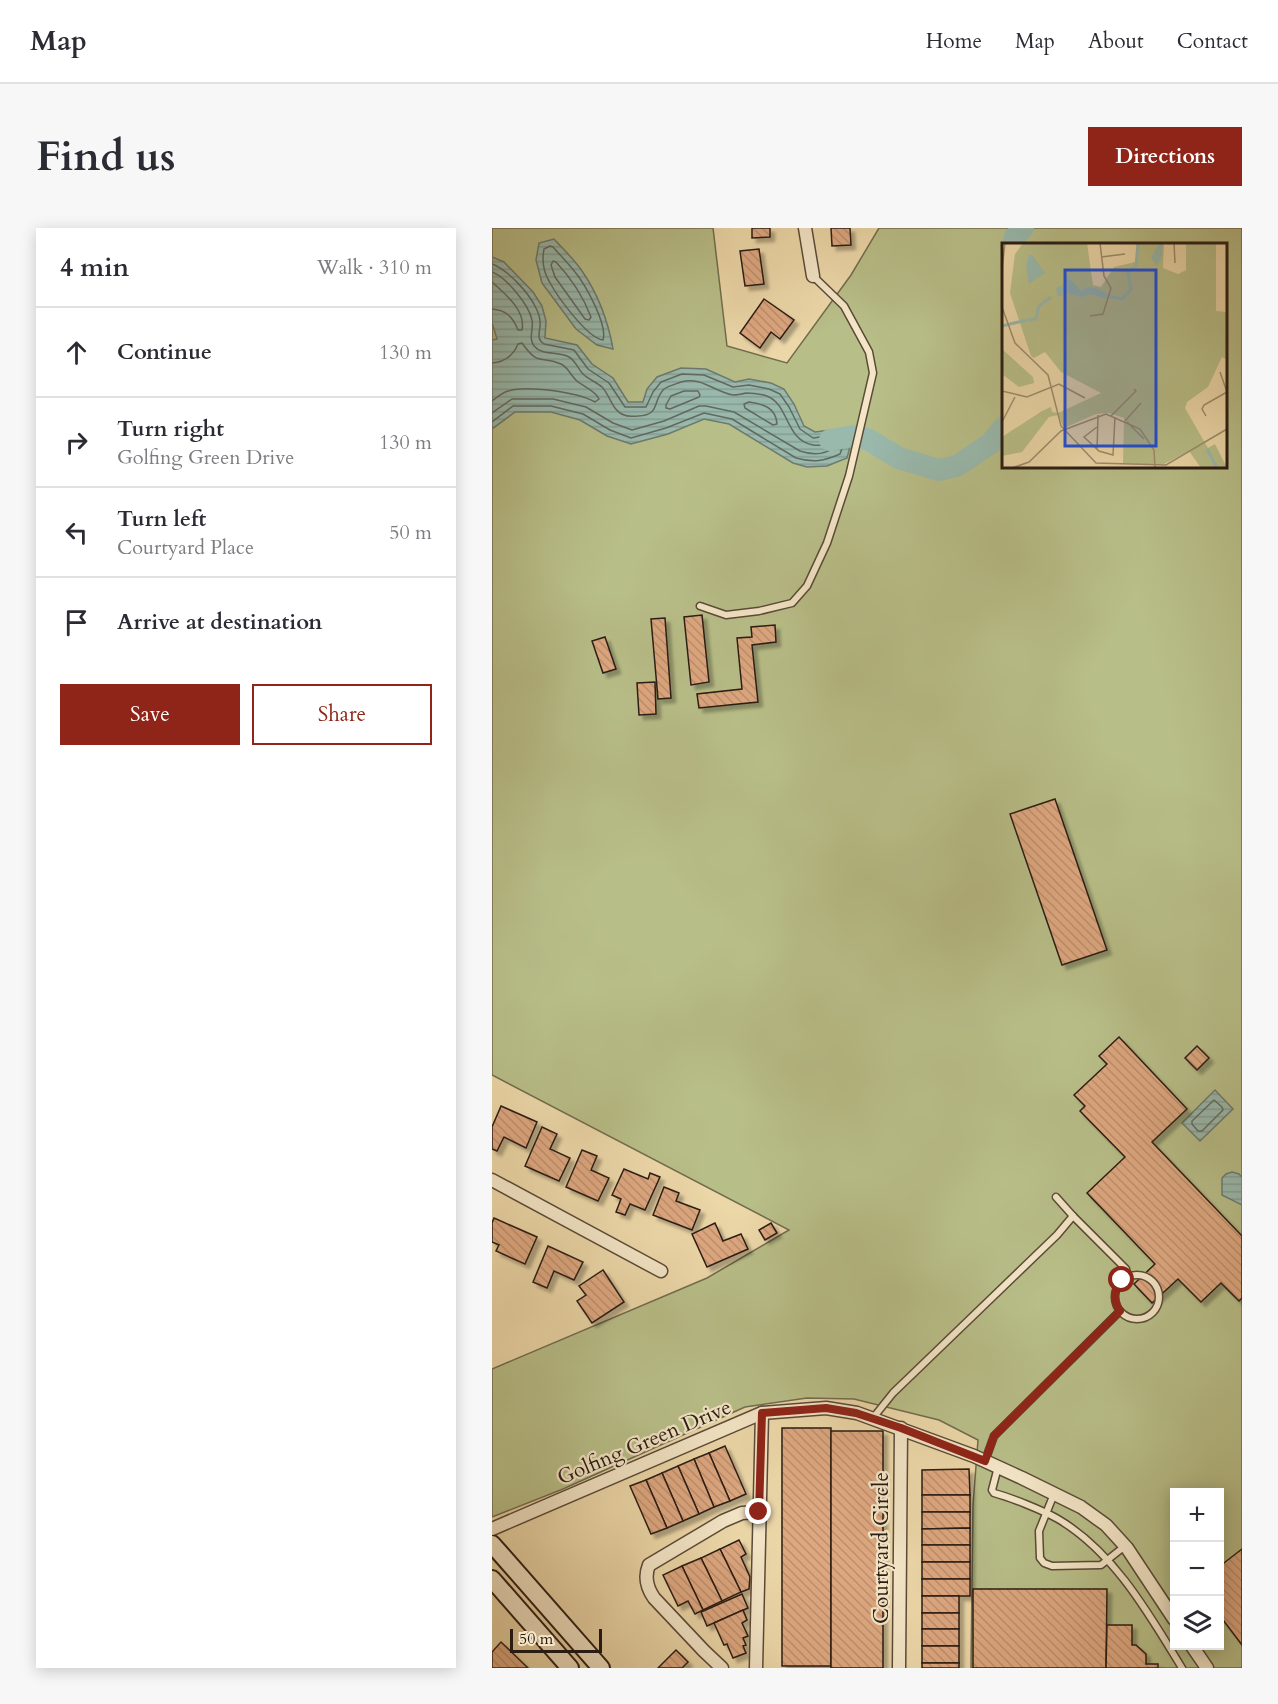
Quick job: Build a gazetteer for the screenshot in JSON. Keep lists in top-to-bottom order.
{
  "streets": {
    "street": ["Golfing Green Drive", "Courtyard Circle"]
  },
  "crossings": [
    ["Golfing Green Drive", "Courtyard Circle"]
  ],
  "scale_bar": "50 m",
  "page": {
    "header": "Map",
    "nav": [
      "Home",
      "Map",
      "About",
      "Contact"
    ],
    "buttons": [
      "Directions",
      ["Save", "Share"]
    ],
    "title": "Find us",
    "heading": ["4 min", "Walk · 310 m"],
    "list": [
      ["Continue", "130 m"],
      ["Turn right", "Golfing Green Drive", "130 m"],
      ["Turn left", "Courtyard Place", "50 m"],
      "Arrive at destination"
    ],
    "map_buttons": ["+", "−"],
    "scale": "50 m"
  }
}
